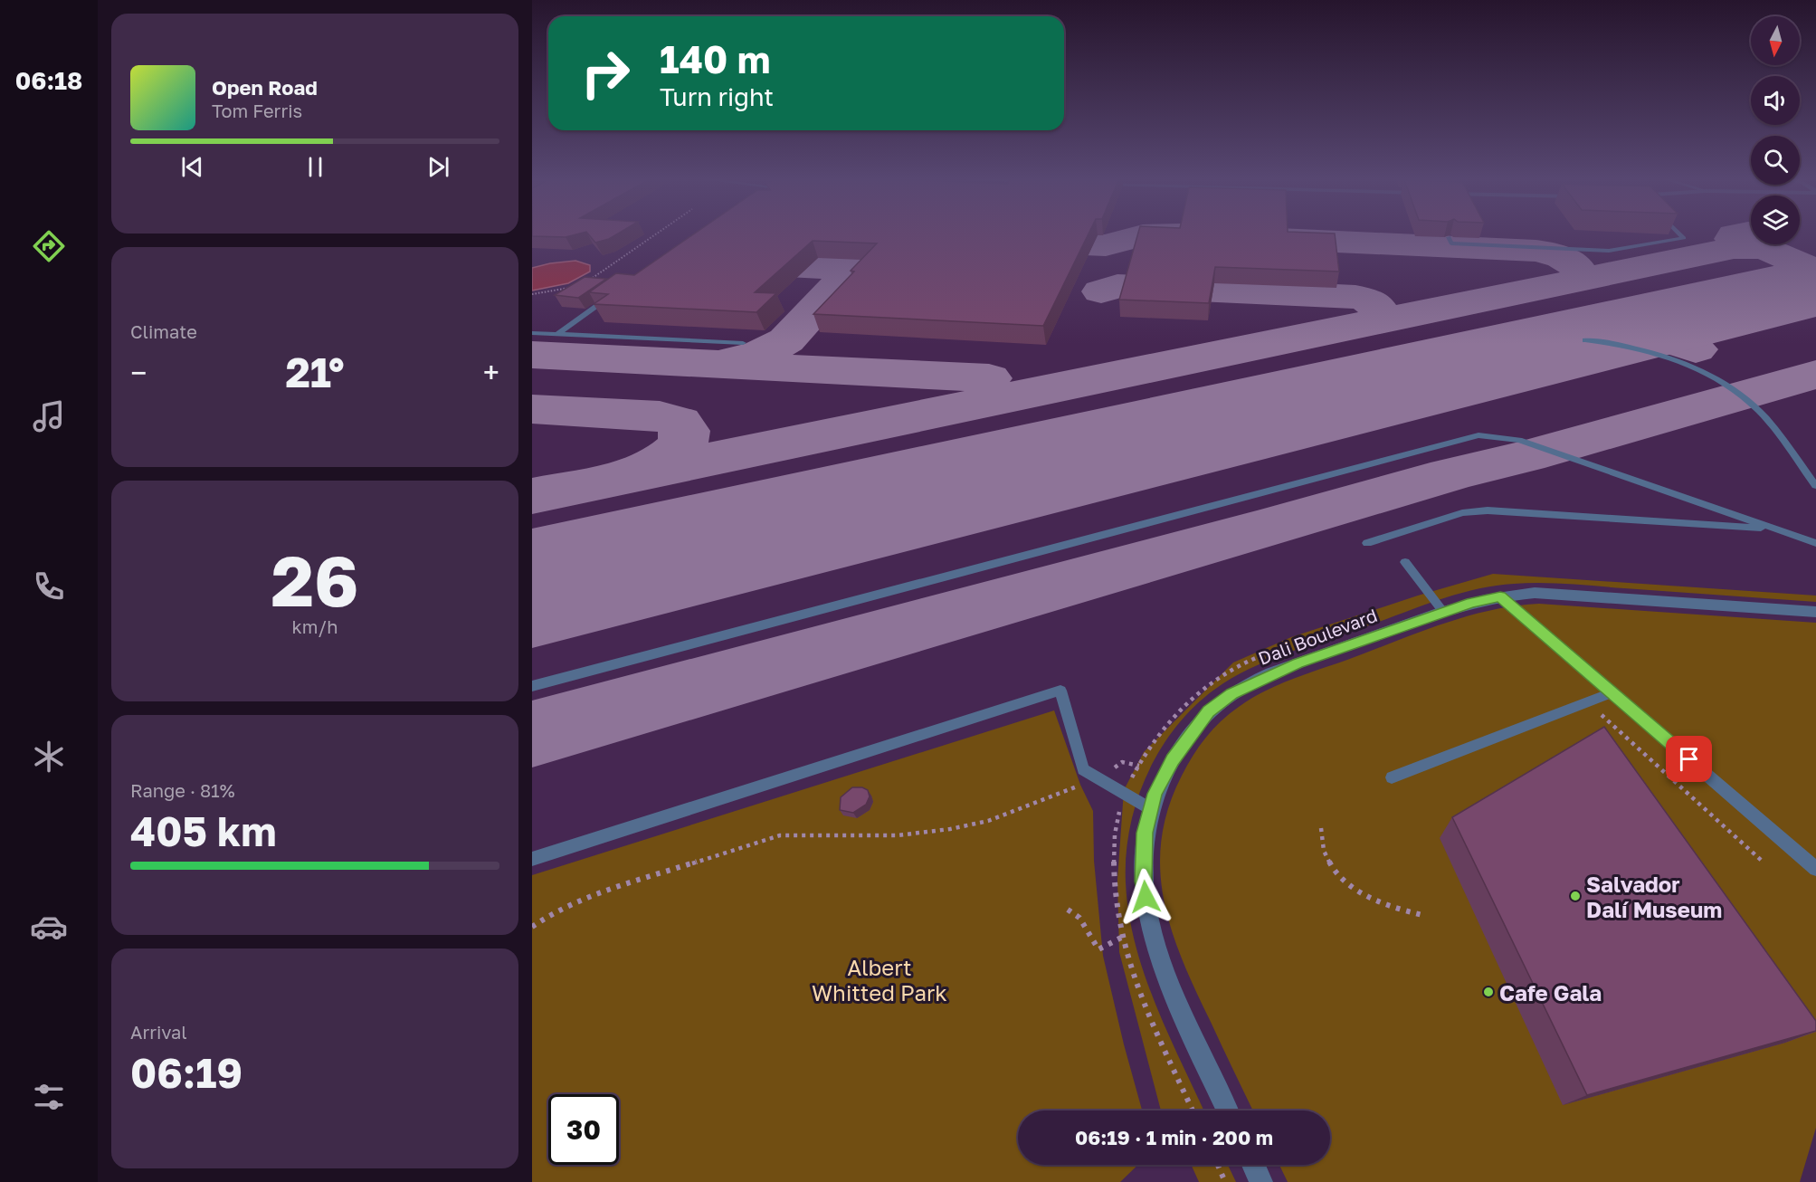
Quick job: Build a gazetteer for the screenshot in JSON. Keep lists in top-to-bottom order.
{
  "streets": {
    "street": ["Dali Boulevard"]
  },
  "parks": ["Albert Whitted Park"],
  "places": ["Salvador Dalí Museum", "Cafe Gala"],
  "north": "bottom",
  "page": {
    "tabs": "06:18",
    "turn": ["140 m", "Turn right"],
    "song": ["Open Road", "Tom Ferris"],
    "tile": [
      "Climate",
      ["26", "km/h"],
      ["Range · 81%", "405 km"],
      ["Arrival", "06:19"]
    ],
    "heat": ["−", "21°", "+"],
    "limit": "30",
    "trip": "06:19 · 1 min · 200 m"
  }
}
